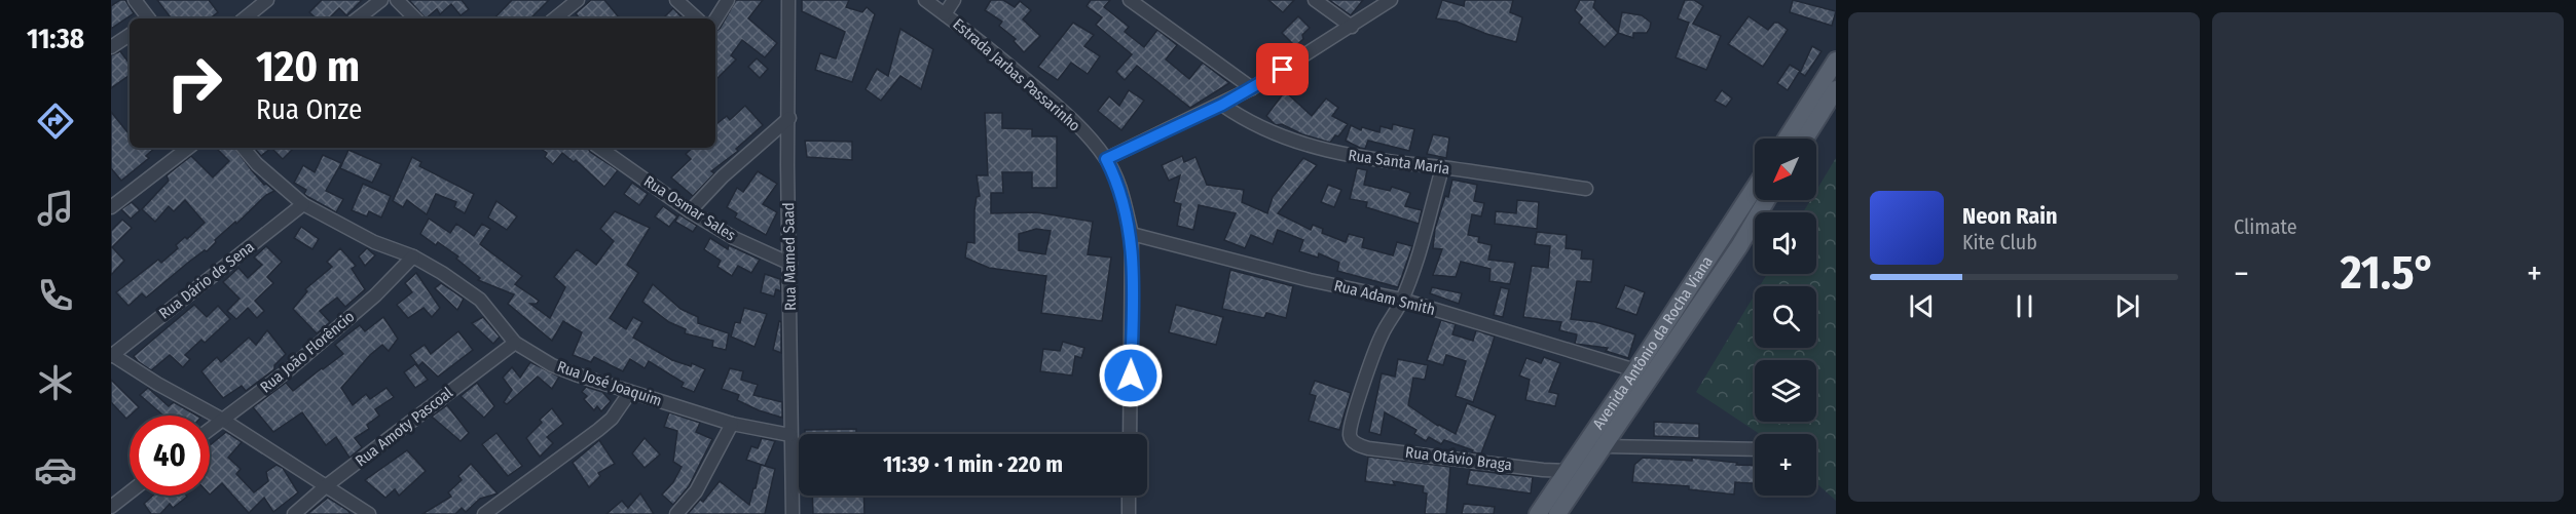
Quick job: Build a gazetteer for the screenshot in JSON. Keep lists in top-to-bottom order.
{
  "streets": {
    "main road": ["Avenida Antônio da Rocha Viana"],
    "street": [
      "Estrada Jarbas Passarinho",
      "Rua Santa Maria",
      "Rua Osmar Sales",
      "Rua Mamed Saad",
      "Rua Dário de Sena",
      "Rua Adam Smith",
      "Rua João Florêncio",
      "Rua José Joaquim",
      "Rua Amoty Pascoal",
      "Rua Otávio Braga"
    ]
  },
  "crossings": [
    ["Estrada Jarbas Passarinho", "Rua Adam Smith"],
    ["Rua Osmar Sales", "Rua Mamed Saad"],
    ["Rua Mamed Saad", "Rua José Joaquim"],
    ["Rua Dário de Sena", "Rua José Joaquim"],
    ["Rua Adam Smith", "Avenida Antônio da Rocha Viana"],
    ["Rua Adam Smith", "Rua Otávio Braga"],
    ["Avenida Antônio da Rocha Viana", "Rua Otávio Braga"],
    ["Rua João Florêncio", "Rua José Joaquim"],
    ["Rua José Joaquim", "Rua Amoty Pascoal"]
  ],
  "north": "bottom left",
  "page": {
    "tabs": "11:38",
    "tile": "Climate",
    "turn": ["120 m", "Rua Onze"],
    "map_buttons": "+",
    "song": ["Neon Rain", "Kite Club"],
    "heat": ["−", "21.5°", "+"],
    "limit": "40",
    "trip": "11:39 · 1 min · 220 m"
  }
}
